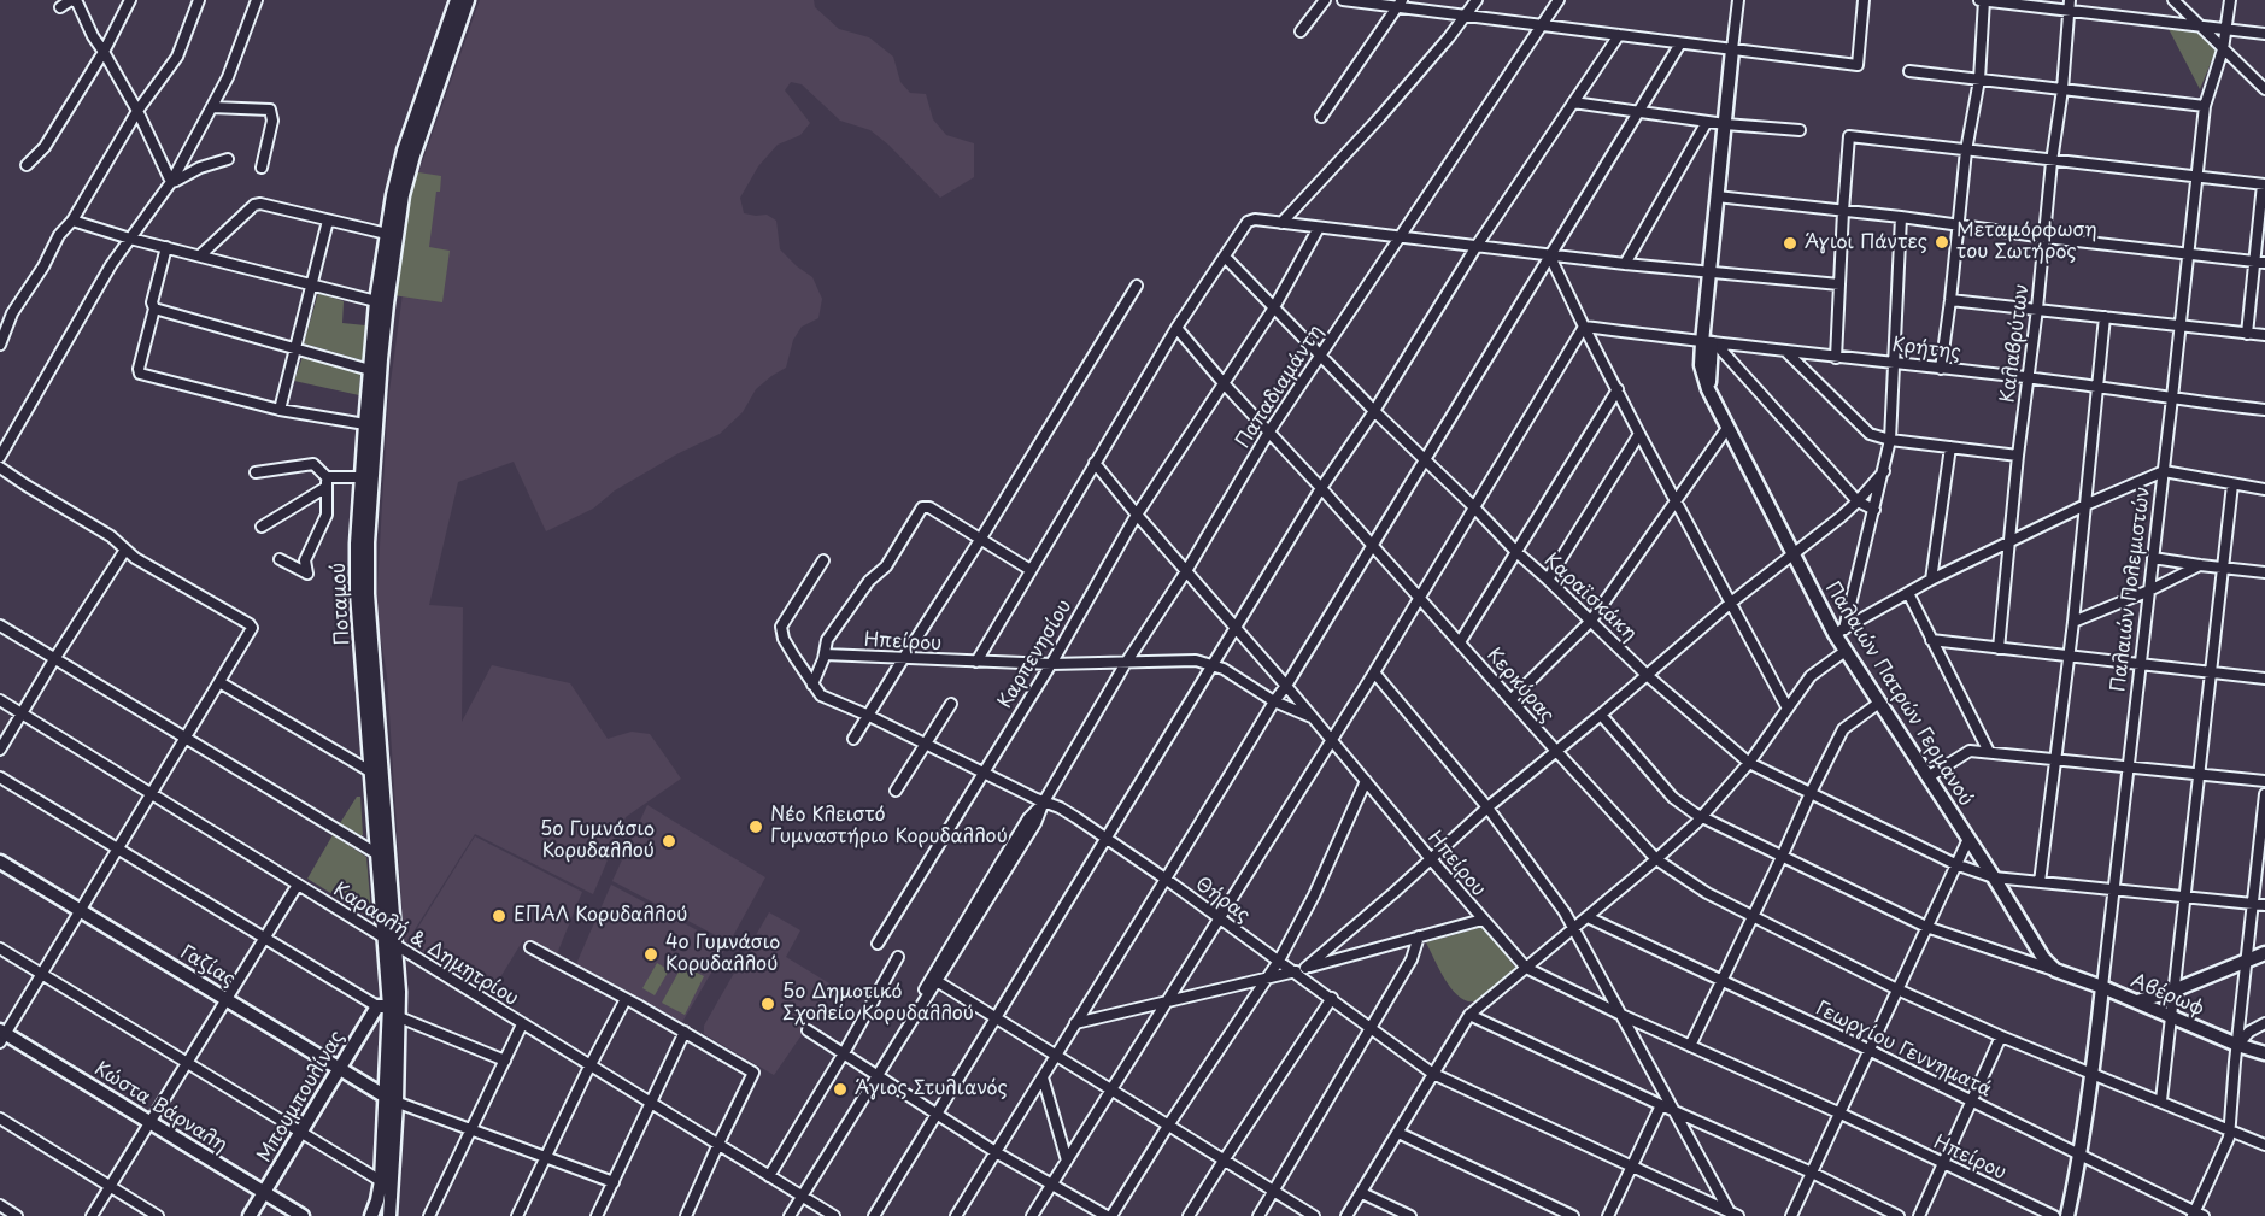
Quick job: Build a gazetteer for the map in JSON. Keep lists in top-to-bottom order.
{
  "streets": {
    "street": [
      "Καλαβρύτων",
      "Κρήτης",
      "Παπαδιαμάντη",
      "Παλαιών Πολεμιστών",
      "Καραϊσκάκη",
      "Ποταμού",
      "Ηπείρου",
      "Καρπενησίου",
      "Κερκύρας",
      "Παλαιών Πατρών Γερμανού",
      "Θήρας",
      "Καραολή & Δημητρίου",
      "Γαζίας",
      "Αβέρωφ",
      "Γεωργίου Γεννηματά",
      "Μπουμπουλίνας",
      "Κώστα Βάρναλη"
    ]
  },
  "crossings": [
    ["Καλαβρύτων", "Κρήτης"],
    ["Κρήτης", "Παλαιών Πολεμιστών"],
    ["Κρήτης", "Παλαιών Πατρών Γερμανού"],
    ["Παπαδιαμάντη", "Καραϊσκάκη"],
    ["Παπαδιαμάντη", "Ηπείρου"],
    ["Παπαδιαμάντη", "Κερκύρας"],
    ["Παπαδιαμάντη", "Θήρας"],
    ["Παπαδιαμάντη", "Καραολή & Δημητρίου"],
    ["Παλαιών Πολεμιστών", "Καραϊσκάκη"],
    ["Παλαιών Πολεμιστών", "Κερκύρας"],
    ["Παλαιών Πολεμιστών", "Αβέρωφ"],
    ["Παλαιών Πολεμιστών", "Γεωργίου Γεννηματά"],
    ["Καραϊσκάκη", "Καρπενησίου"],
    ["Καραϊσκάκη", "Παλαιών Πατρών Γερμανού"],
    ["Ποταμού", "Καραολή & Δημητρίου"],
    ["Ποταμού", "Γαζίας"],
    ["Ποταμού", "Μπουμπουλίνας"],
    ["Ηπείρου", "Καρπενησίου"],
    ["Καρπενησίου", "Κερκύρας"],
    ["Καρπενησίου", "Θήρας"],
    ["Παλαιών Πατρών Γερμανού", "Αβέρωφ"],
    ["Γαζίας", "Μπουμπουλίνας"],
    ["Μπουμπουλίνας", "Κώστα Βάρναλη"]
  ],
  "places": [
    "Μεταμόρφωση του Σωτήρος",
    "Άγιοι Πάντες",
    "Νέο Κλειστό Γυμναστήριο Κορυδαλλού",
    "5ο Γυμνάσιο Κορυδαλλού",
    "ΕΠΑΛ Κορυδαλλού",
    "4ο Γυμνάσιο Κορυδαλλού",
    "5ο Δημοτικό Σχολείο Κορυδαλλού",
    "Άγιος Στυλιανός"
  ]
}
